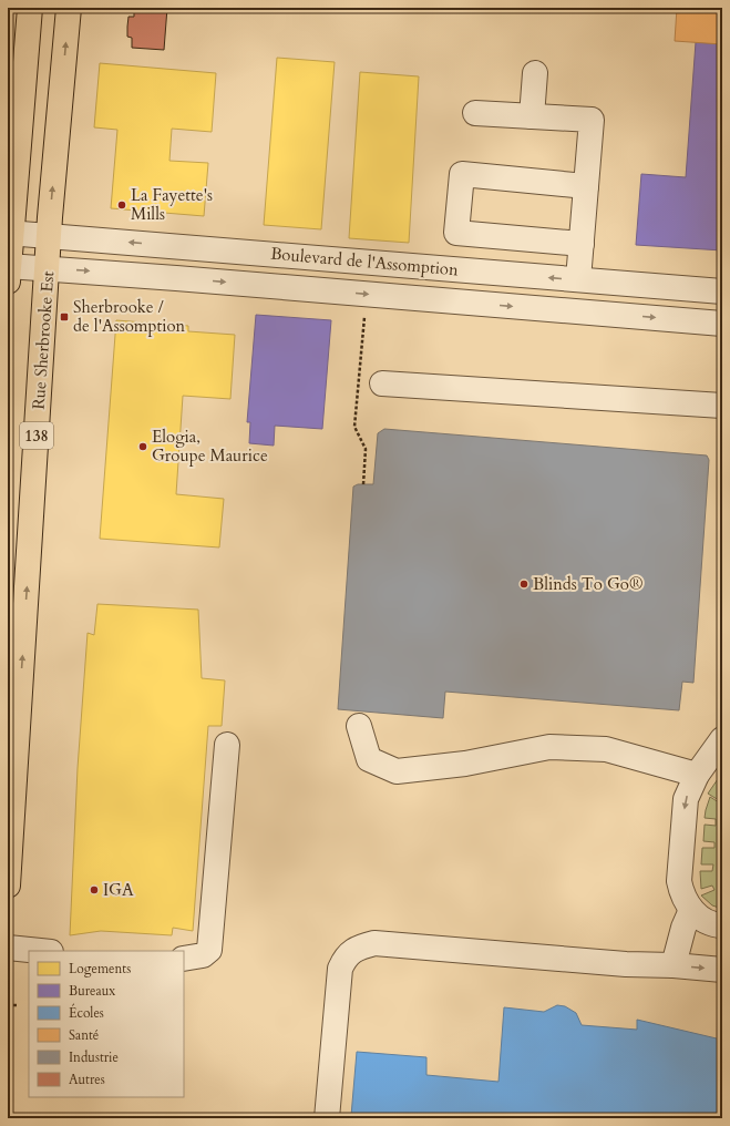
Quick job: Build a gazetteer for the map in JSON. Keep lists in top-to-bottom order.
{
  "streets": {
    "main road": ["Rue Sherbrooke Est", "138"],
    "street": ["Boulevard de l'Assomption"]
  },
  "crossings": [
    ["Boulevard de l'Assomption", "Rue Sherbrooke Est"]
  ],
  "one_way": ["Rue Sherbrooke Est"],
  "places": {
    "other": [
      "La Fayette's Mills",
      "Elogia, Groupe Maurice",
      "Blinds To Go®",
      "IGA"
    ],
    "transit": ["Sherbrooke / de l'Assomption"]
  },
  "legend": [
    "Logements",
    "Bureaux",
    "Écoles",
    "Santé",
    "Industrie",
    "Autres"
  ]
}
